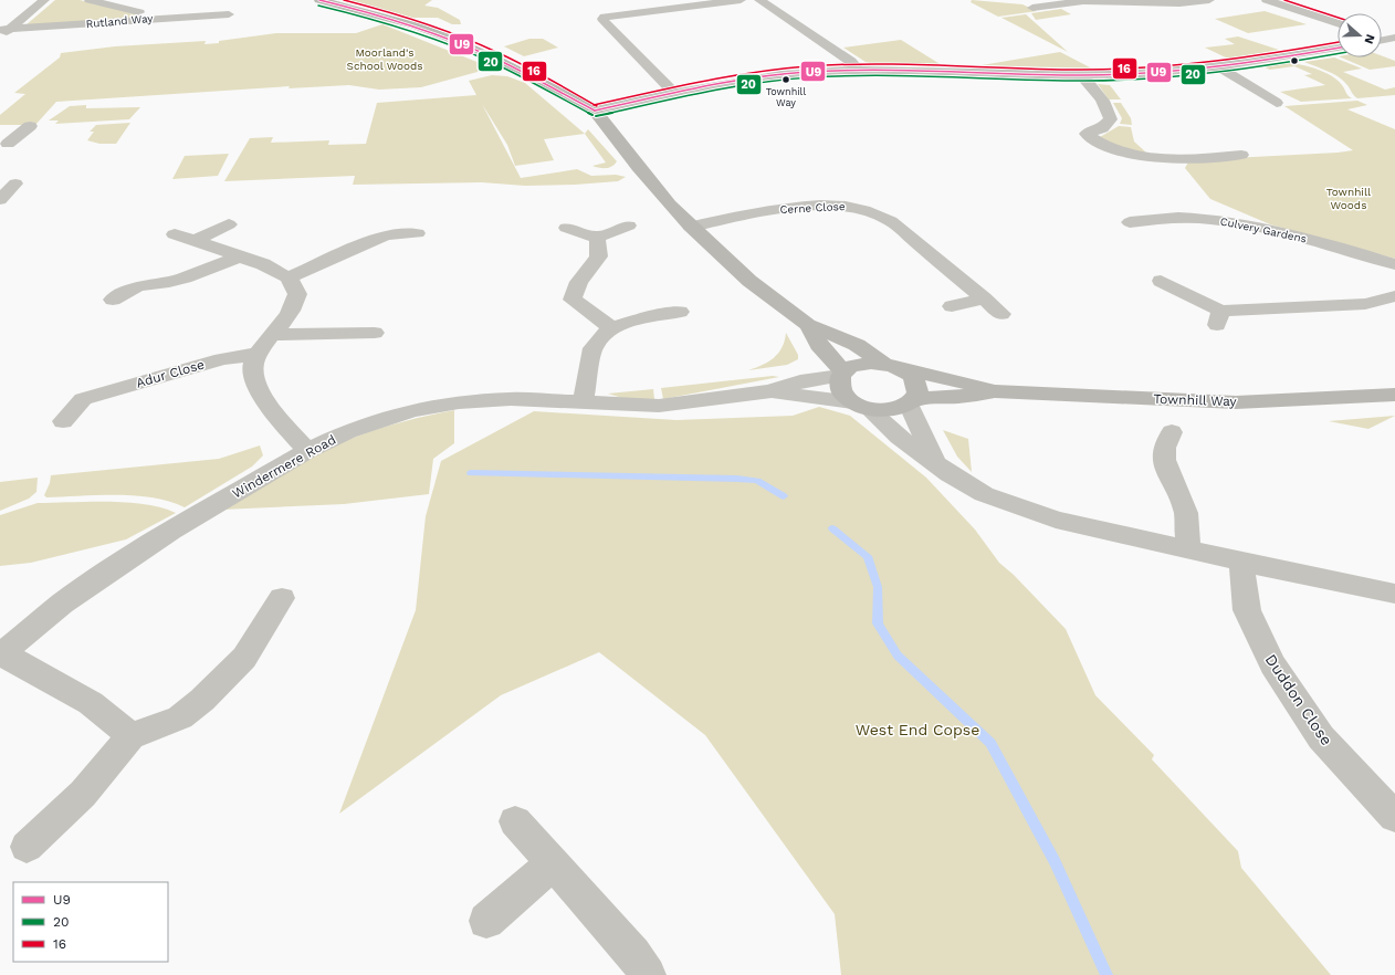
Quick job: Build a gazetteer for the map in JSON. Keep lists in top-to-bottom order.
{
  "streets": {
    "street": [
      "Rutland Way",
      "Cerne Close",
      "Culvery Gardens",
      "Adur Close",
      "Townhill Way",
      "Windermere Road",
      "Duddon Close"
    ]
  },
  "crossings": [
    ["Townhill Way", "Windermere Road"]
  ],
  "parks": ["Moorland's School Woods", "Townhill Woods", "West End Copse"],
  "places": ["Townhill Way"],
  "lines": ["transit line U9", "transit line 16", "transit line 20"],
  "legend": ["U9", "20", "16"],
  "north": "right"
}
